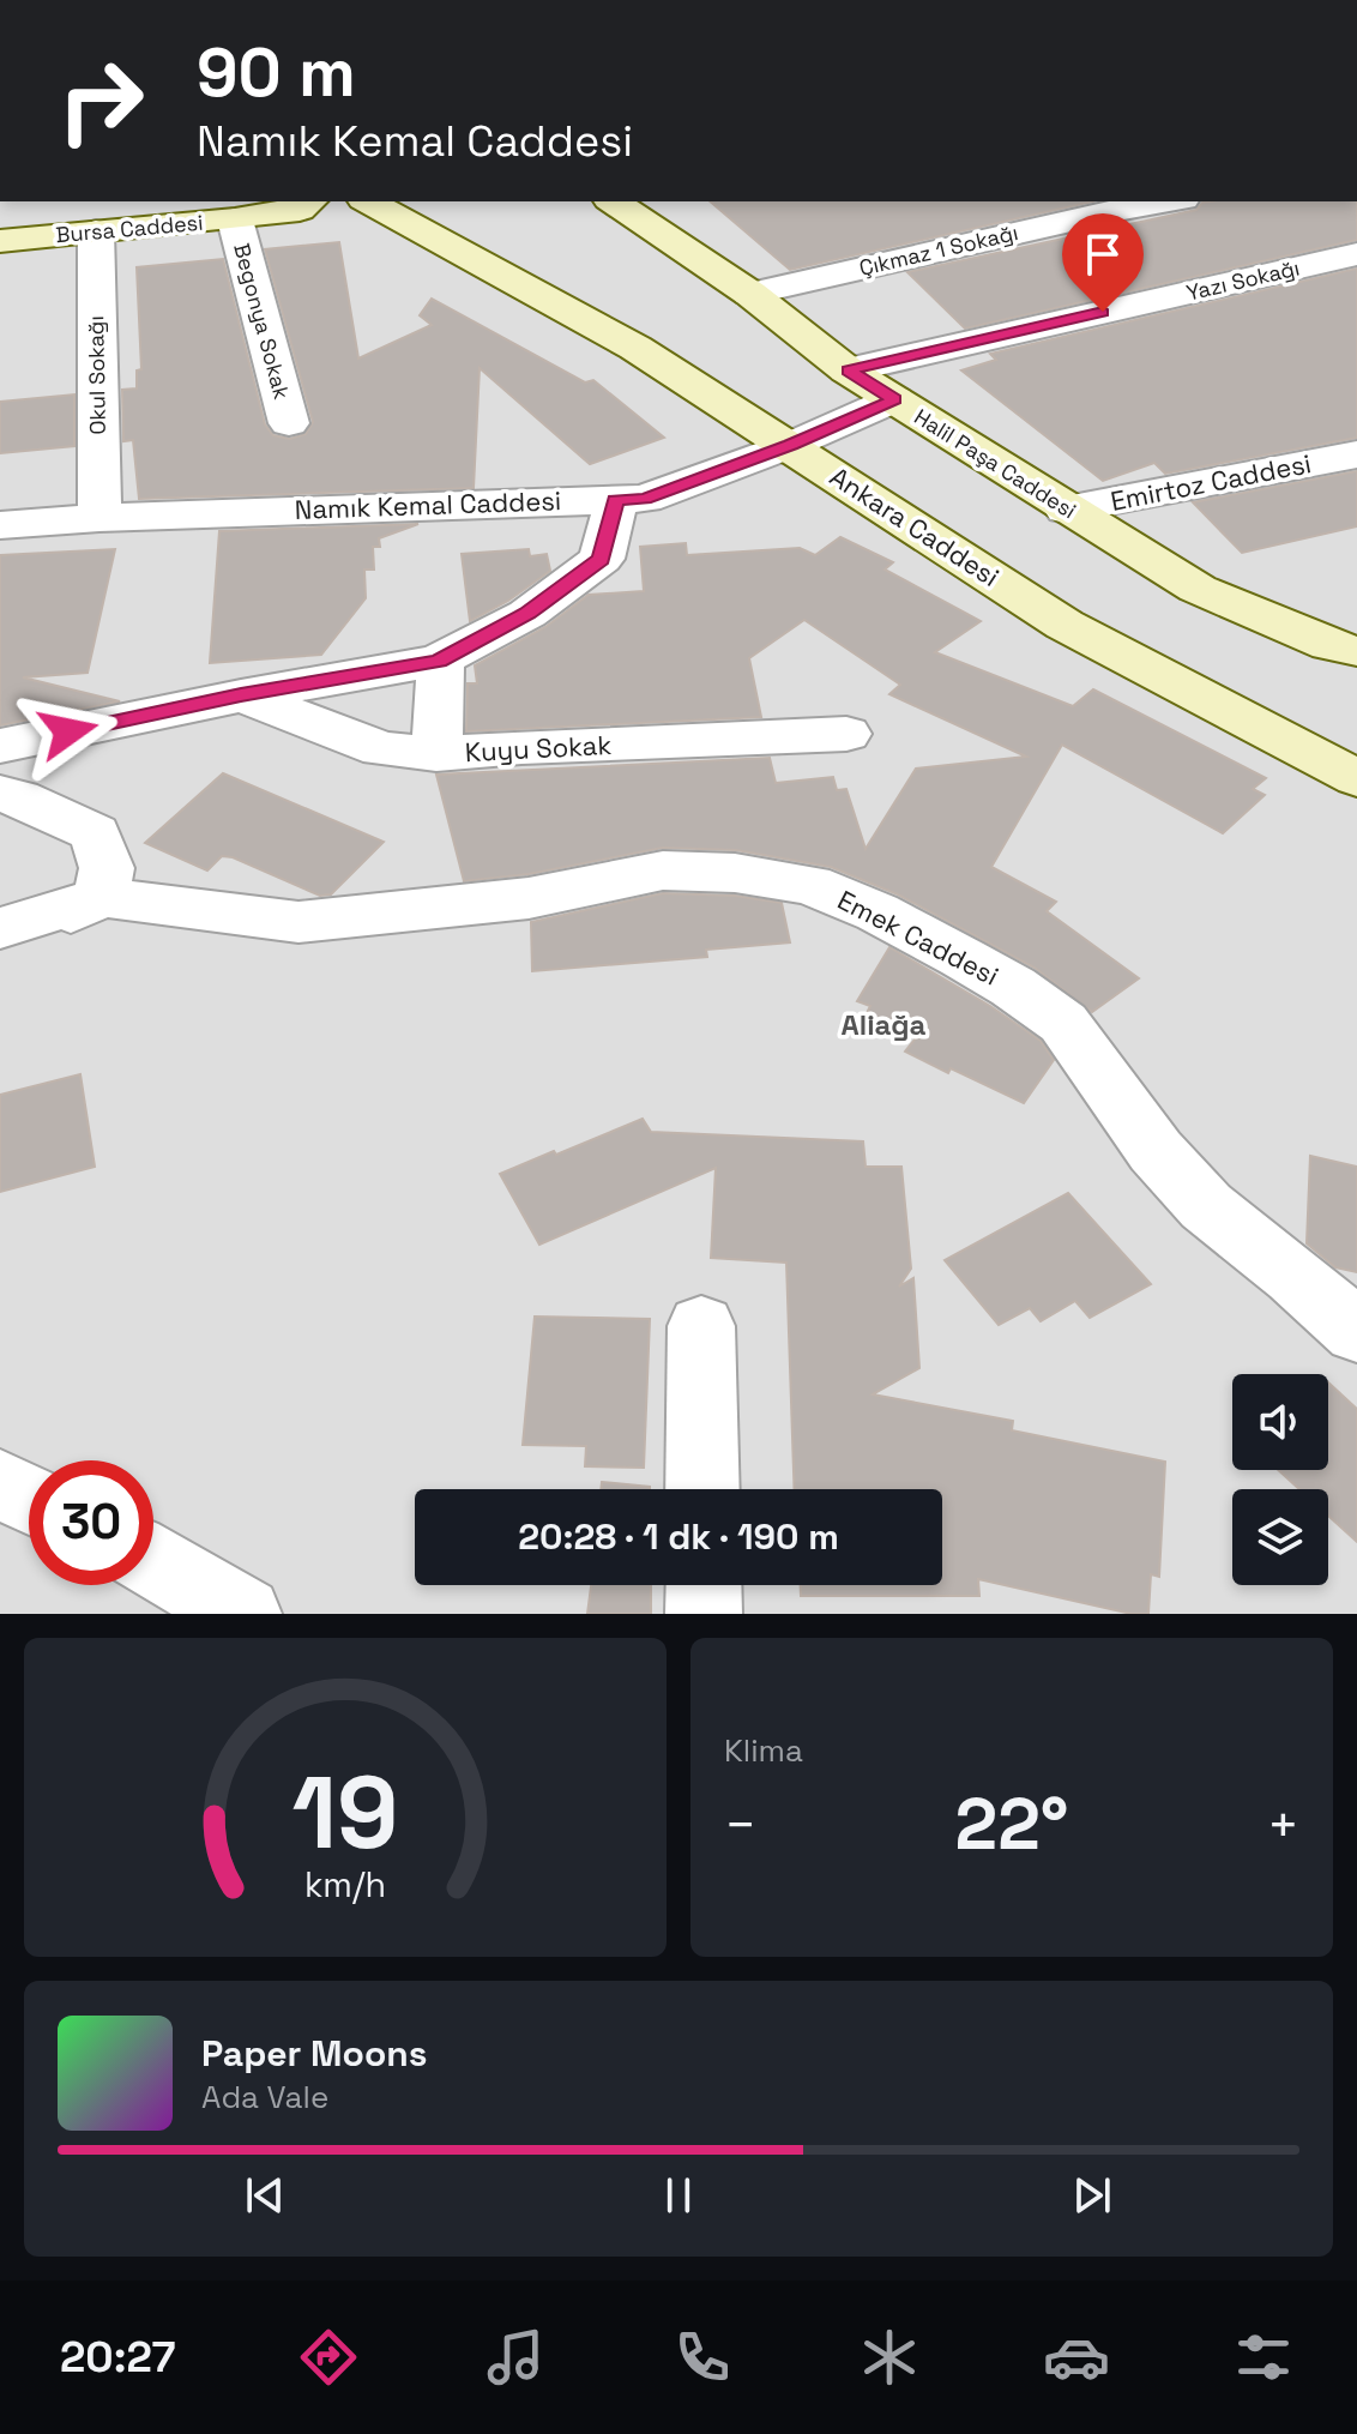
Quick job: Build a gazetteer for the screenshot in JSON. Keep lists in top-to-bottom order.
{
  "streets": {
    "street": [
      "Bursa Caddesi",
      "Çıkmaz 1 Sokağı",
      "Yazı Sokağı",
      "Begonya Sokak",
      "Okul Sokağı",
      "Halil Paşa Caddesi",
      "Emirtoz Caddesi",
      "Namık Kemal Caddesi",
      "Ankara Caddesi",
      "Kuyu Sokak",
      "Emek Caddesi"
    ]
  },
  "crossings": [
    ["Bursa Caddesi", "Begonya Sokak"],
    ["Bursa Caddesi", "Okul Sokağı"],
    ["Bursa Caddesi", "Ankara Caddesi"],
    ["Çıkmaz 1 Sokağı", "Halil Paşa Caddesi"],
    ["Yazı Sokağı", "Halil Paşa Caddesi"],
    ["Begonya Sokak", "Ankara Caddesi"],
    ["Okul Sokağı", "Namık Kemal Caddesi"],
    ["Halil Paşa Caddesi", "Emirtoz Caddesi"],
    ["Halil Paşa Caddesi", "Namık Kemal Caddesi"],
    ["Namık Kemal Caddesi", "Ankara Caddesi"]
  ],
  "districts": ["Aliağa"],
  "page": {
    "turn": ["90 m", "Namık Kemal Caddesi"],
    "limit": "30",
    "trip": "20:28 · 1 dk · 190 m",
    "tile": "Klima",
    "heat": ["−", "22°", "+"],
    "song": ["Paper Moons", "Ada Vale"],
    "tabs": "20:27",
    "gauge": ["19", "km/h"]
  }
}
